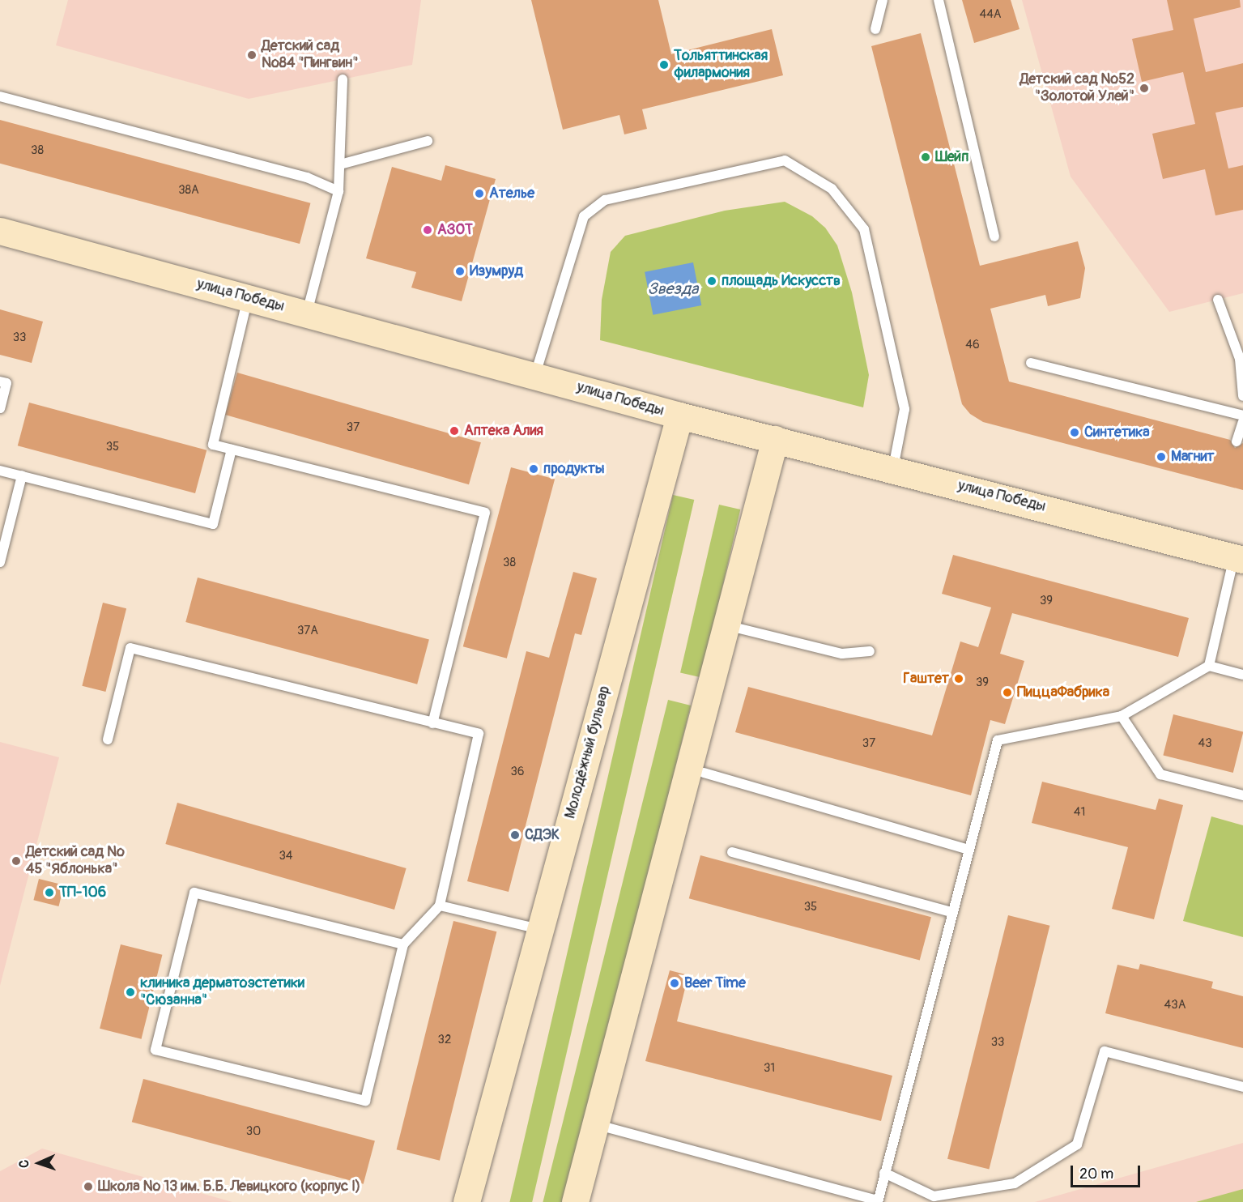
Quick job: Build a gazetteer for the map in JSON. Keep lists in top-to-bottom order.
{
  "streets": {
    "main road": ["улица Победы", "Молодёжный бульвар"]
  },
  "crossings": [
    ["улица Победы", "Молодёжный бульвар"]
  ],
  "water": ["Звезда"],
  "places": [
    "Детский сад №84 \"Пингвин\"",
    "Тольяттинская филармония",
    "Детский сад №52 \"Золотой Улей\"",
    "Шейп",
    "Ателье",
    "АЗОТ",
    "Изумруд",
    "площадь Искусств",
    "Аптека Алия",
    "Синтетика",
    "Магнит",
    "продукты",
    "Гаштет",
    "ПиццаФабрика",
    "СДЭК",
    "Детский сад № 45 \"Яблонька\"",
    "ТП-106",
    "Beer Time",
    "клиника дерматоэстетики \"Сюзанна\"",
    "Школа № 13 им. Б.Б. Левицкого (корпус I)"
  ],
  "house_numbers": [
    "44А",
    "38",
    "38А",
    "33",
    "46",
    "37",
    "35",
    "38",
    "39",
    "37А",
    "39",
    "37",
    "43",
    "36",
    "41",
    "34",
    "35",
    "43А",
    "32",
    "33",
    "31",
    "30"
  ],
  "scale_bar": "20 m",
  "north": "left"
}
